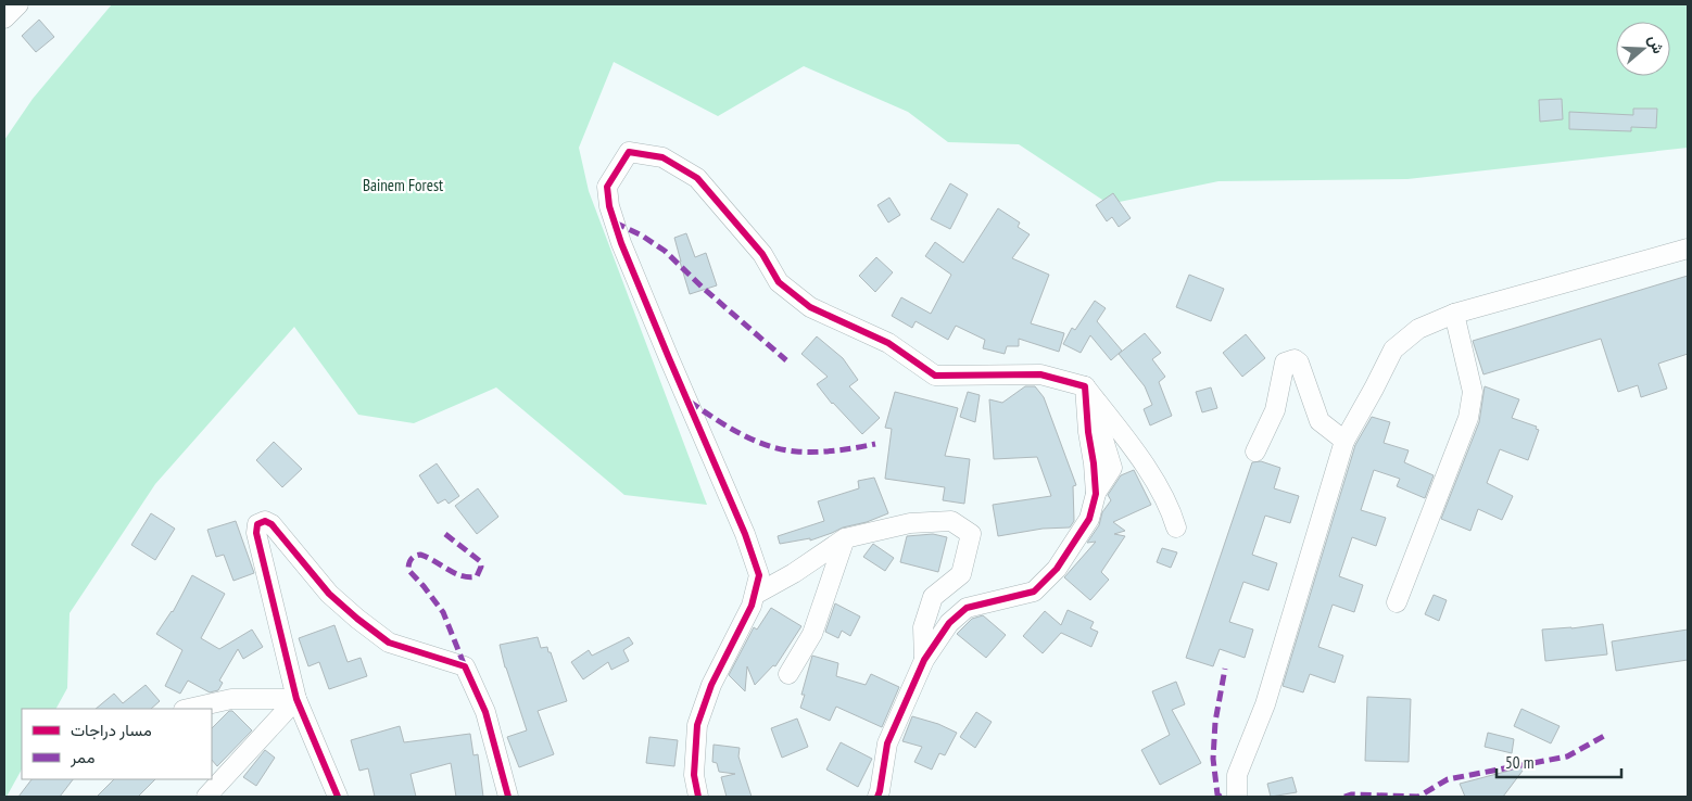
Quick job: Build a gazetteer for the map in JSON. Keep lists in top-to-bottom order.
{
  "parks": ["Bainem Forest"],
  "legend": ["مسار دراجات", "ممر"],
  "scale_bar": "50 m",
  "north": "right"
}
